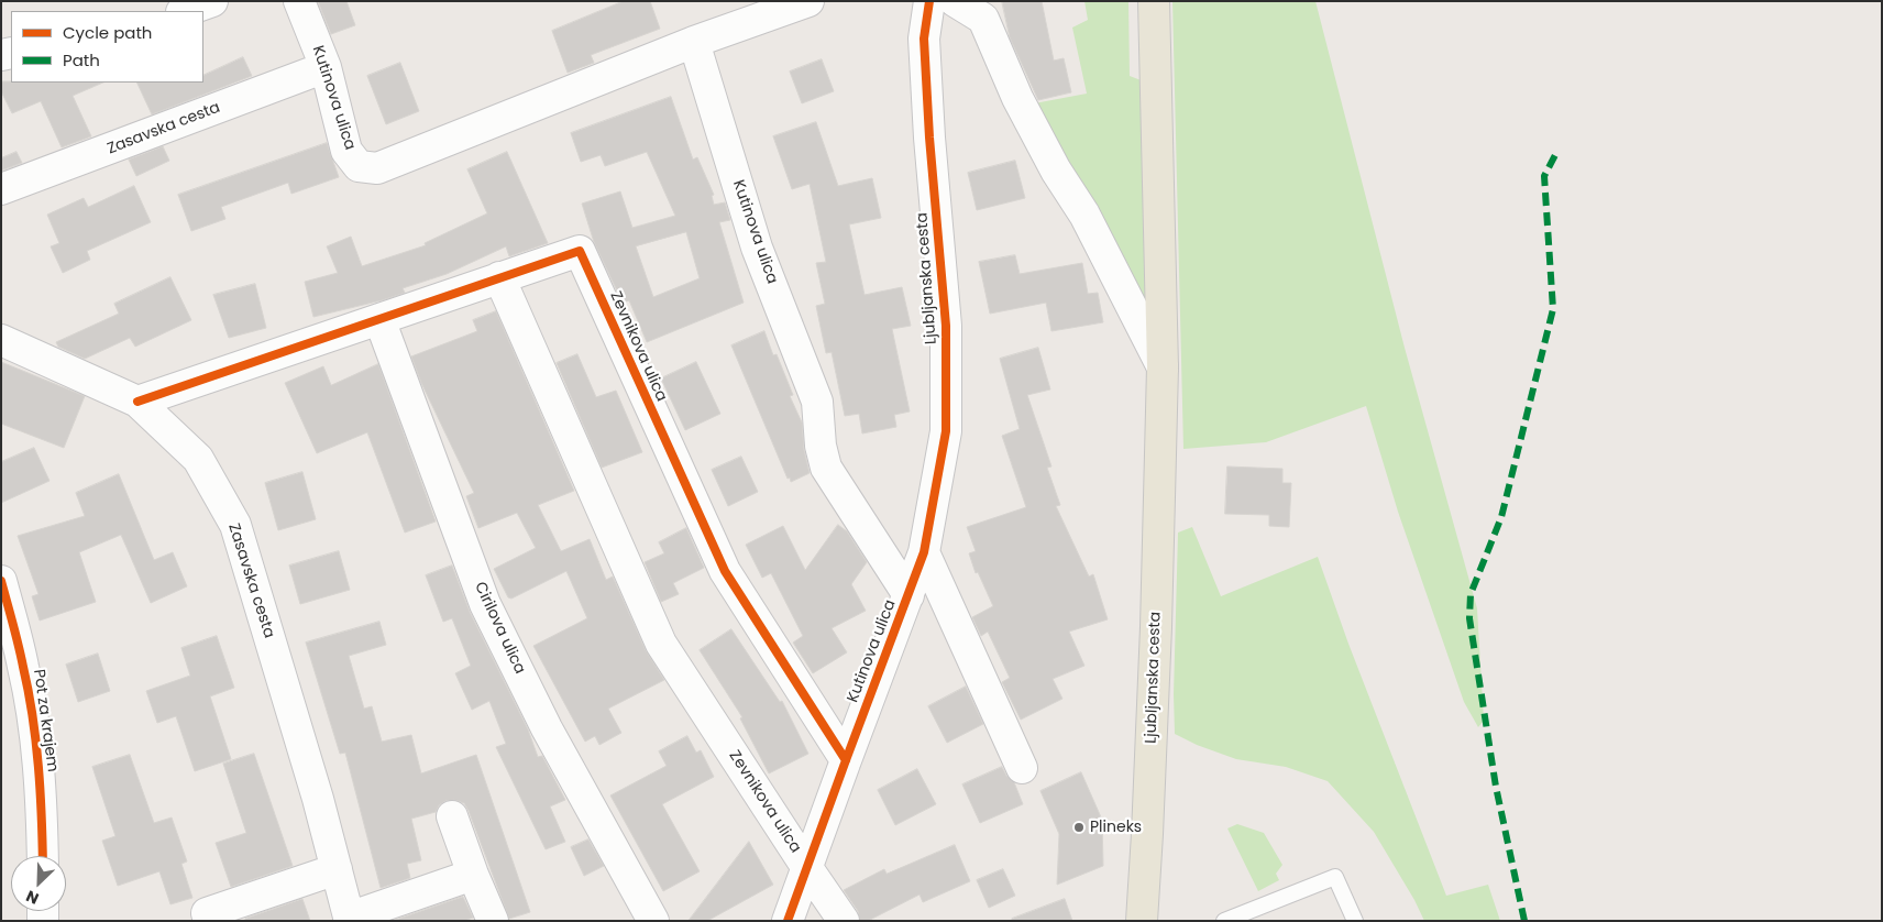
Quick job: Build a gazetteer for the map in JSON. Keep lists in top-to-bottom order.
{
  "streets": {
    "main road": ["Ljubljanska cesta"],
    "street": [
      "Kutinova ulica",
      "Zasavska cesta",
      "Zevnikova ulica",
      "Cirilova ulica",
      "Pot za krajem"
    ]
  },
  "crossings": [
    ["Kutinova ulica", "Zasavska cesta"],
    ["Kutinova ulica", "Ljubljanska cesta"],
    ["Kutinova ulica", "Zevnikova ulica"],
    ["Zasavska cesta", "Zevnikova ulica"],
    ["Zevnikova ulica", "Cirilova ulica"]
  ],
  "places": ["Plineks"],
  "legend": ["Cycle path", "Path"],
  "north": "bottom left"
}
